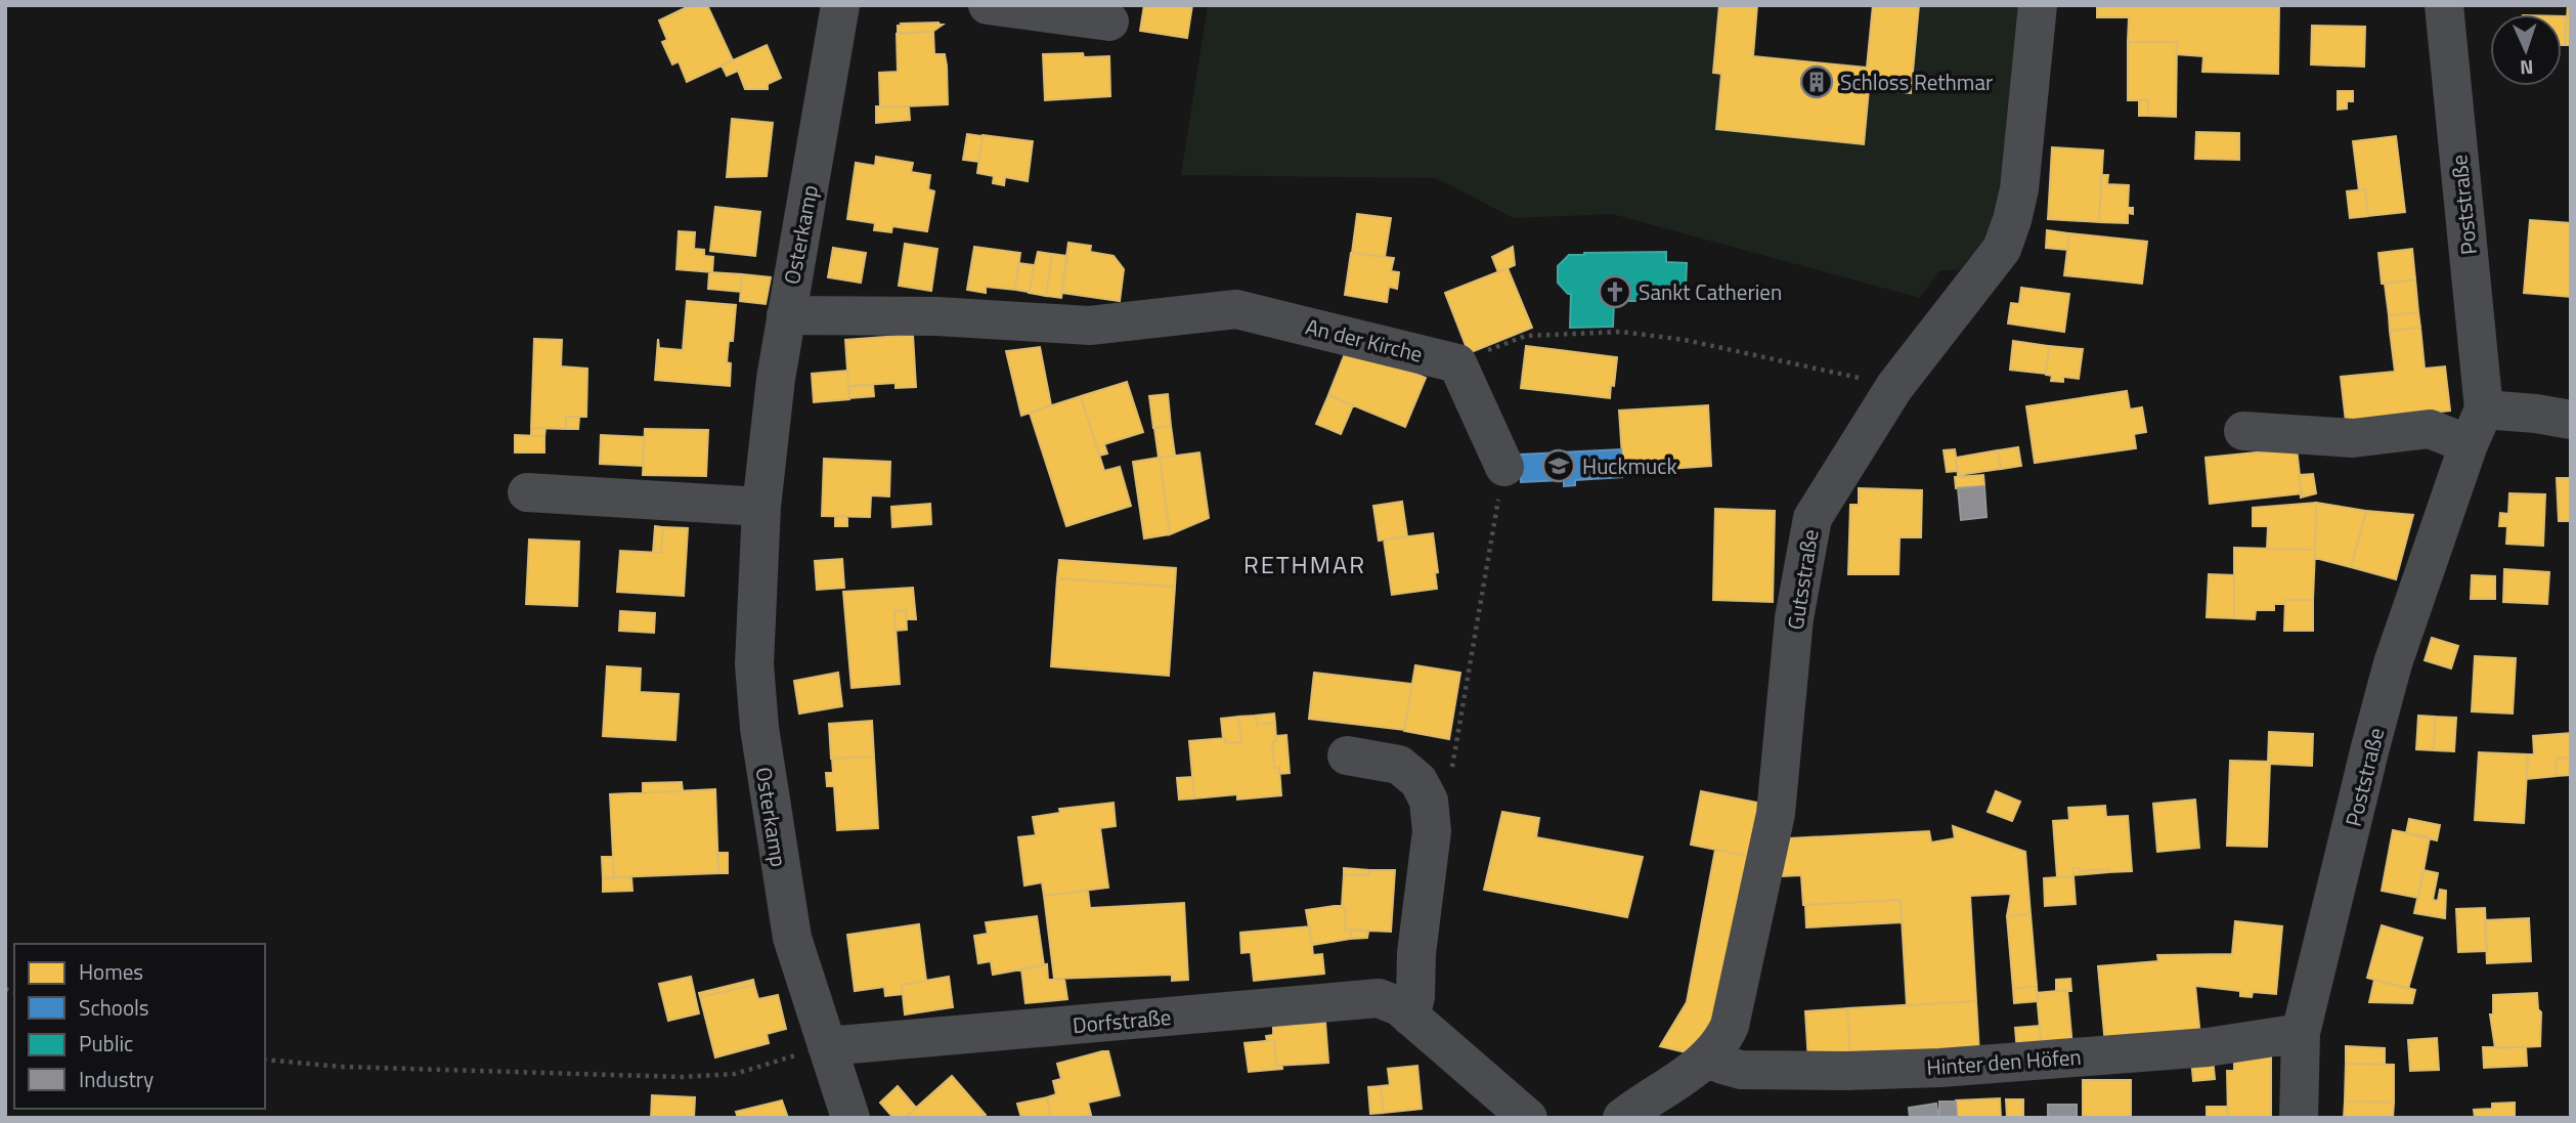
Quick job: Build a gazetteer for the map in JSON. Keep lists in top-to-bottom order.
{
  "streets": {
    "street": [
      "Poststraße",
      "Osterkamp",
      "An der Kirche",
      "Gutsstraße",
      "Dorfstraße",
      "Hinter den Höfen"
    ]
  },
  "crossings": [
    ["Poststraße", "Hinter den Höfen"],
    ["Osterkamp", "An der Kirche"],
    ["Osterkamp", "Dorfstraße"],
    ["Gutsstraße", "Hinter den Höfen"]
  ],
  "districts": ["RETHMAR"],
  "places": {
    "building": ["Schloss Rethmar"],
    "church": ["Sankt Catherien"],
    "school or university": ["Huckmuck"]
  },
  "legend": [
    "Homes",
    "Schools",
    "Public",
    "Industry"
  ],
  "north": "bottom"
}
